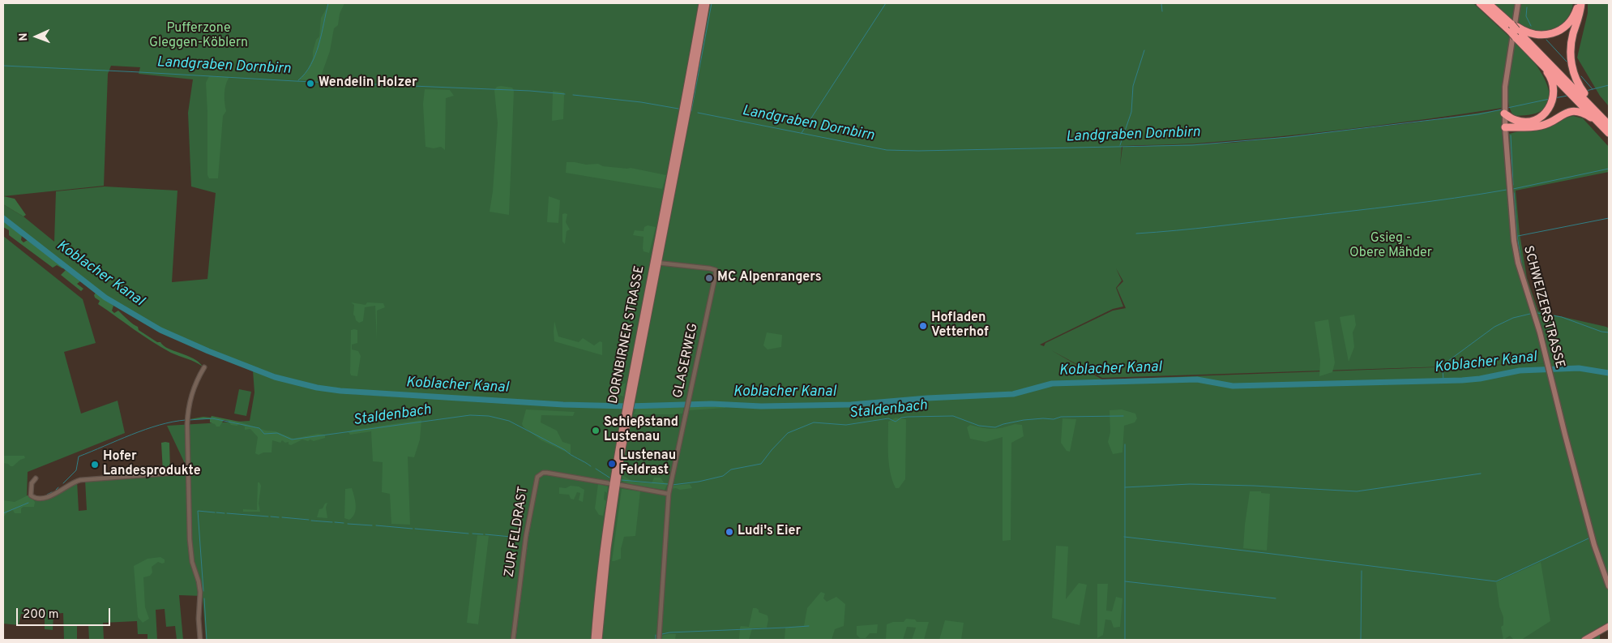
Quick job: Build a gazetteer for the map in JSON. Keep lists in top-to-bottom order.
{
  "streets": {
    "main road": ["SCHWEIZERSTRASSE", "DORNBIRNER STRASSE"],
    "street": ["GLASERWEG", "ZUR FELDRAST"]
  },
  "crossings": [
    ["DORNBIRNER STRASSE", "GLASERWEG"]
  ],
  "water": ["Landgraben Dornbirn", "Koblacher Kanal", "Staldenbach"],
  "parks": ["Pufferzone Gleggen-Köblern", "Gsieg - Obere Mähder"],
  "places": [
    "Wendelin Holzer",
    "MC Alpenrangers",
    "Hofladen Vetterhof",
    "Schießstand Lustenau",
    "Lustenau Feldrast",
    "Hofer Landesprodukte",
    "Ludi's Eier"
  ],
  "scale_bar": "200 m",
  "north": "left"
}
